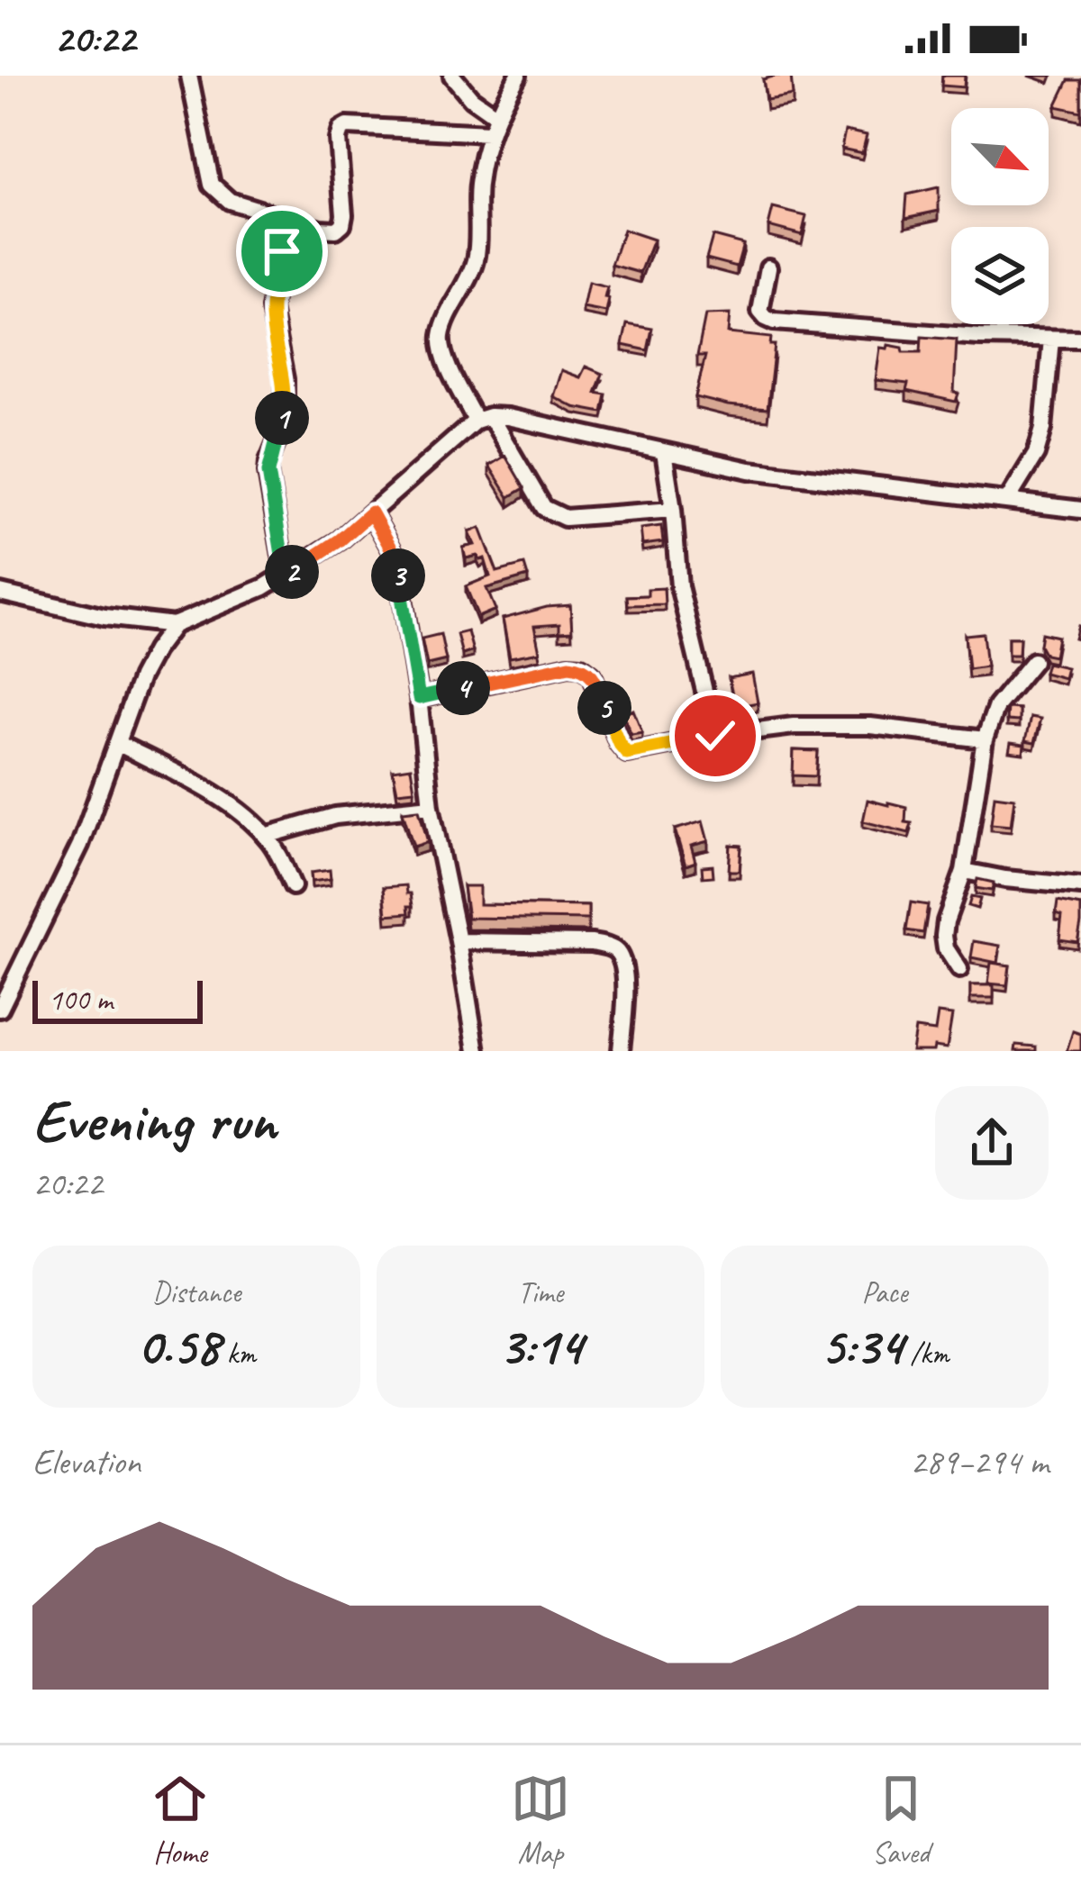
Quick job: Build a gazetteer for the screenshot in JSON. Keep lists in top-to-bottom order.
{
  "scale_bar": "100 m",
  "north": "bottom right",
  "page": {
    "status": "20:22",
    "pins": [
      "1",
      "2",
      "3",
      "4",
      "5"
    ],
    "scale": "100 m",
    "heading": ["Evening run", "20:22"],
    "stats": [
      ["Distance", "0.58 km"],
      ["Time", "3:14"],
      ["Pace", "5:34 /km"]
    ],
    "chart": ["Elevation", "289–294 m"],
    "tabs": ["Home", "Map", "Saved"]
  }
}
